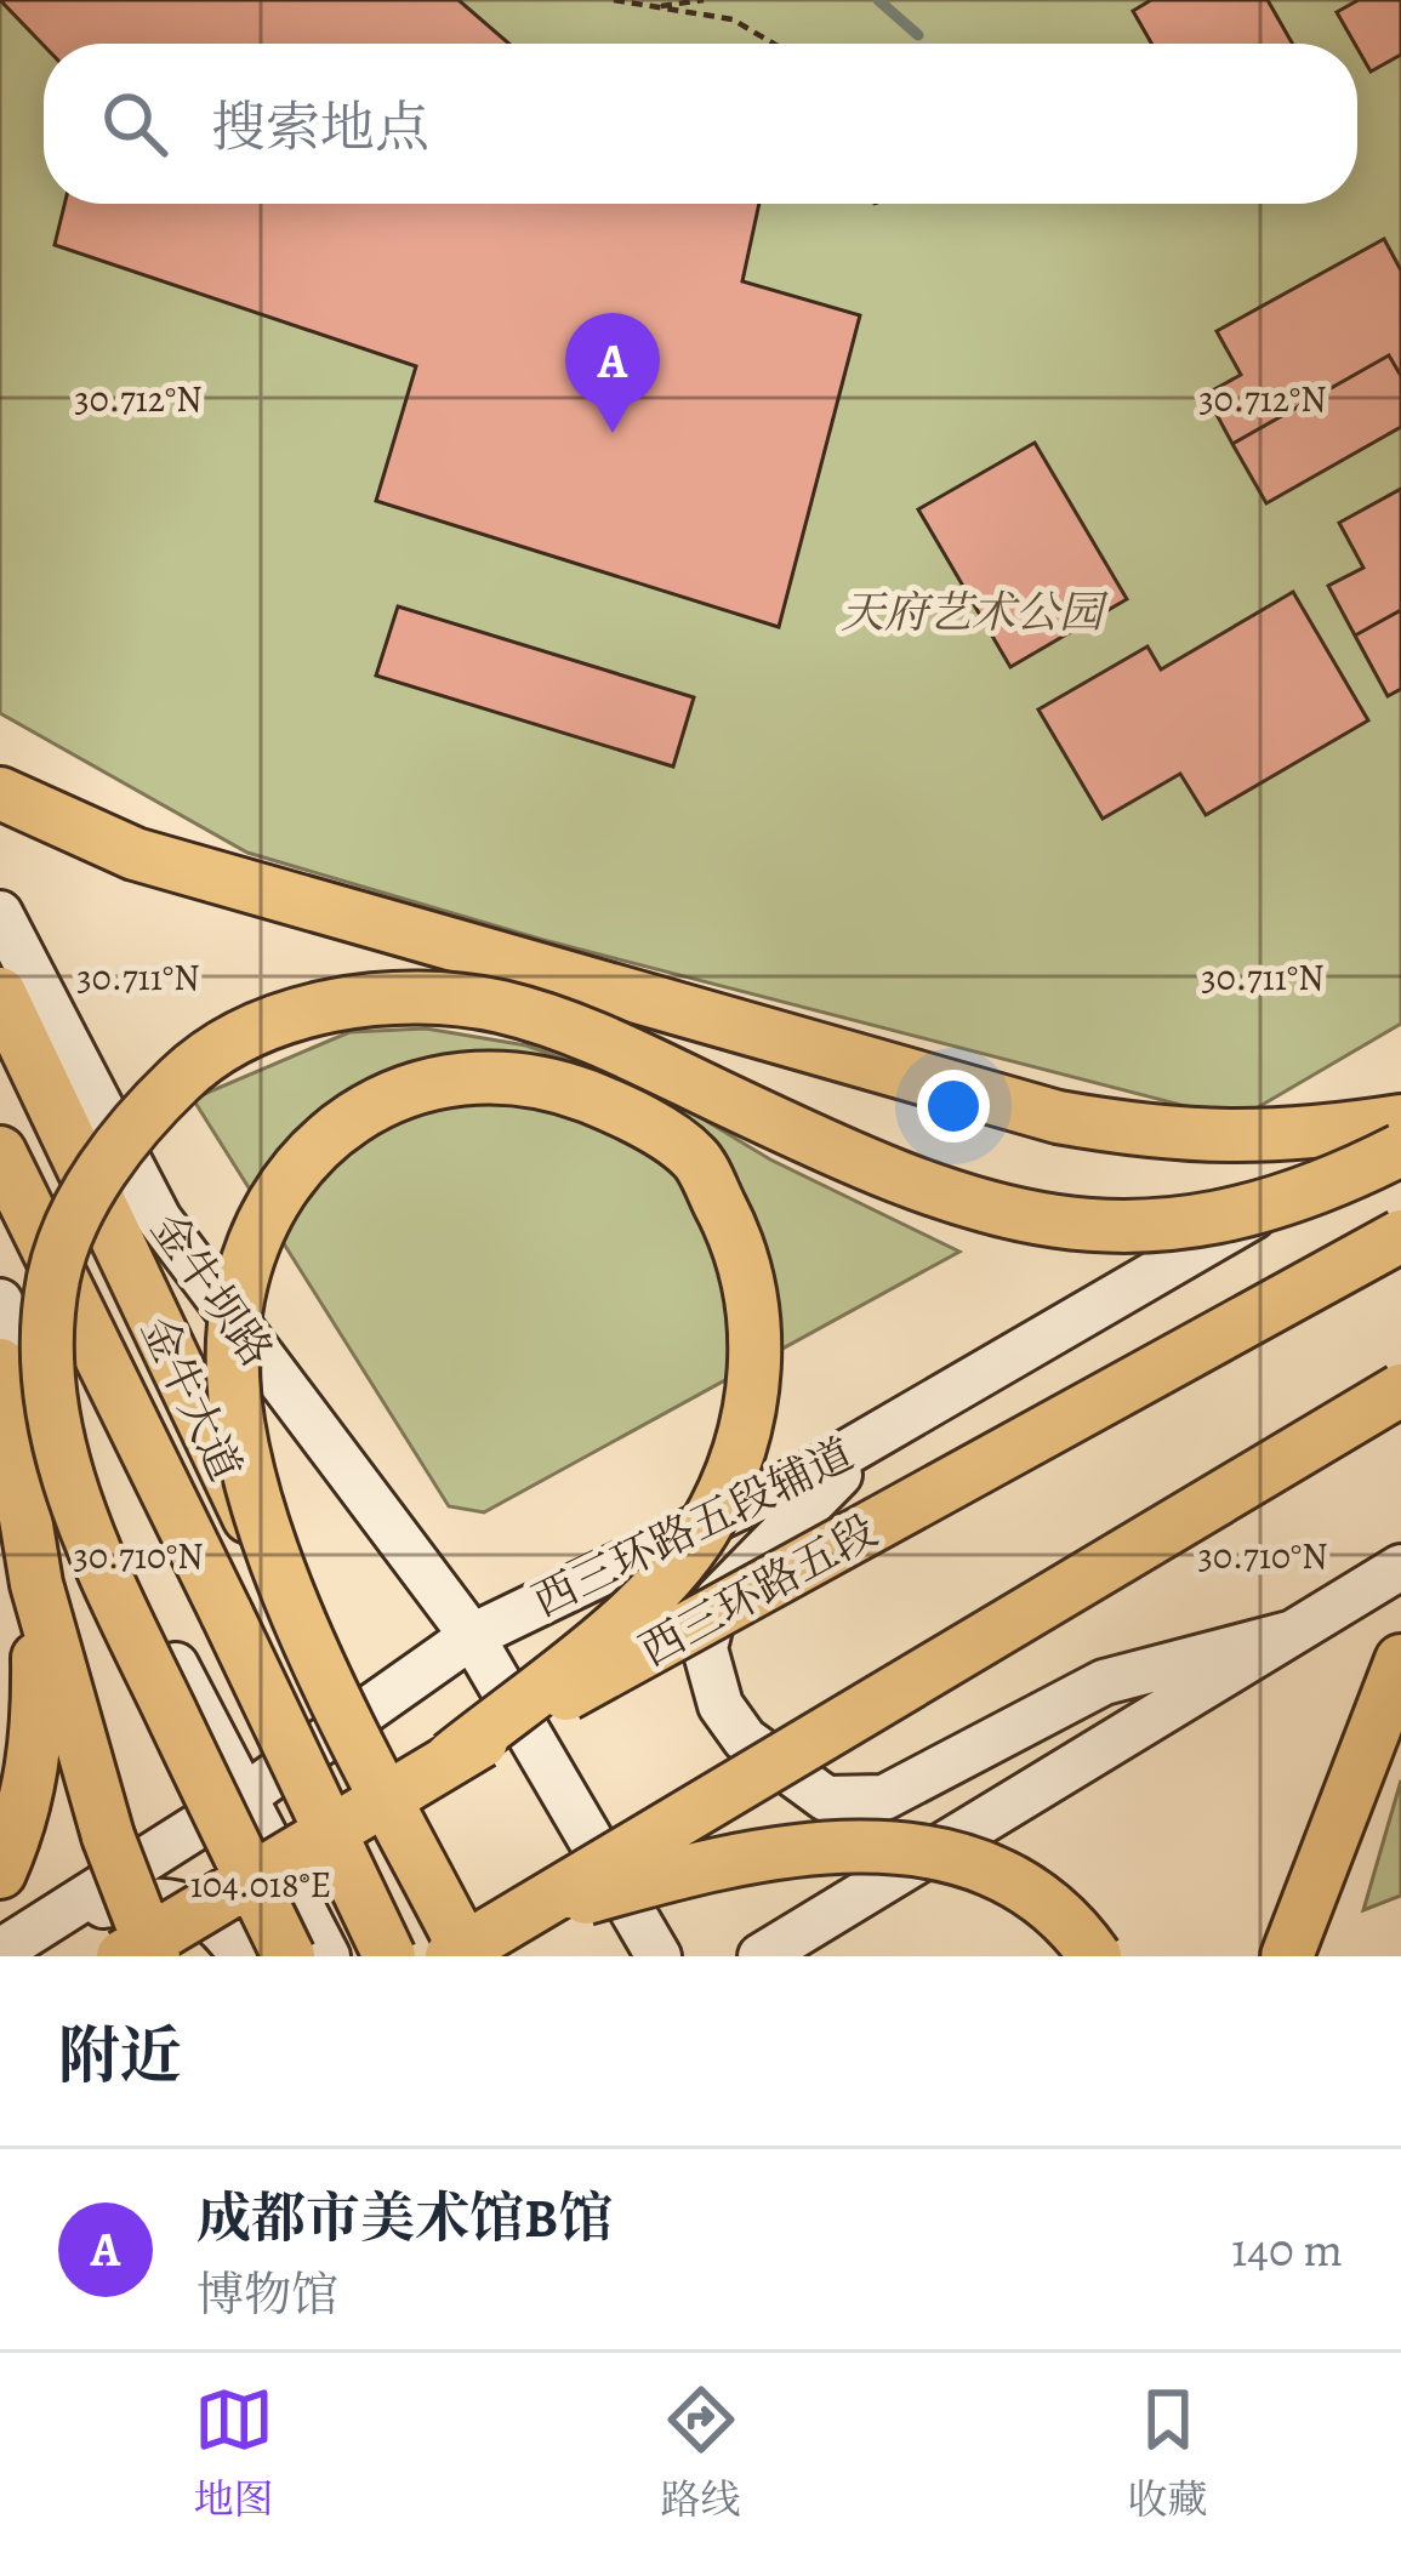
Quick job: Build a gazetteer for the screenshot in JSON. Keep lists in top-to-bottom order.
{
  "streets": {
    "highway": ["金牛大道", "西三环路五段"],
    "main road": ["金牛坝路", "西三环路五段辅道"]
  },
  "crossings": [
    ["金牛坝路", "西三环路五段辅道"]
  ],
  "parks": ["天府艺术公园"],
  "page": {
    "search": "搜索地点",
    "pins": "A",
    "heading": "附近",
    "list": [
      {
        "mark": "A",
        "name": "成都市美术馆B馆",
        "note": "博物馆",
        "value": "140 m"
      }
    ],
    "nav": ["地图", "路线", "收藏"]
  },
  "coordinates": [
    "30.712°N",
    "30.711°N",
    "30.710°N",
    "104.018°E"
  ]
}
